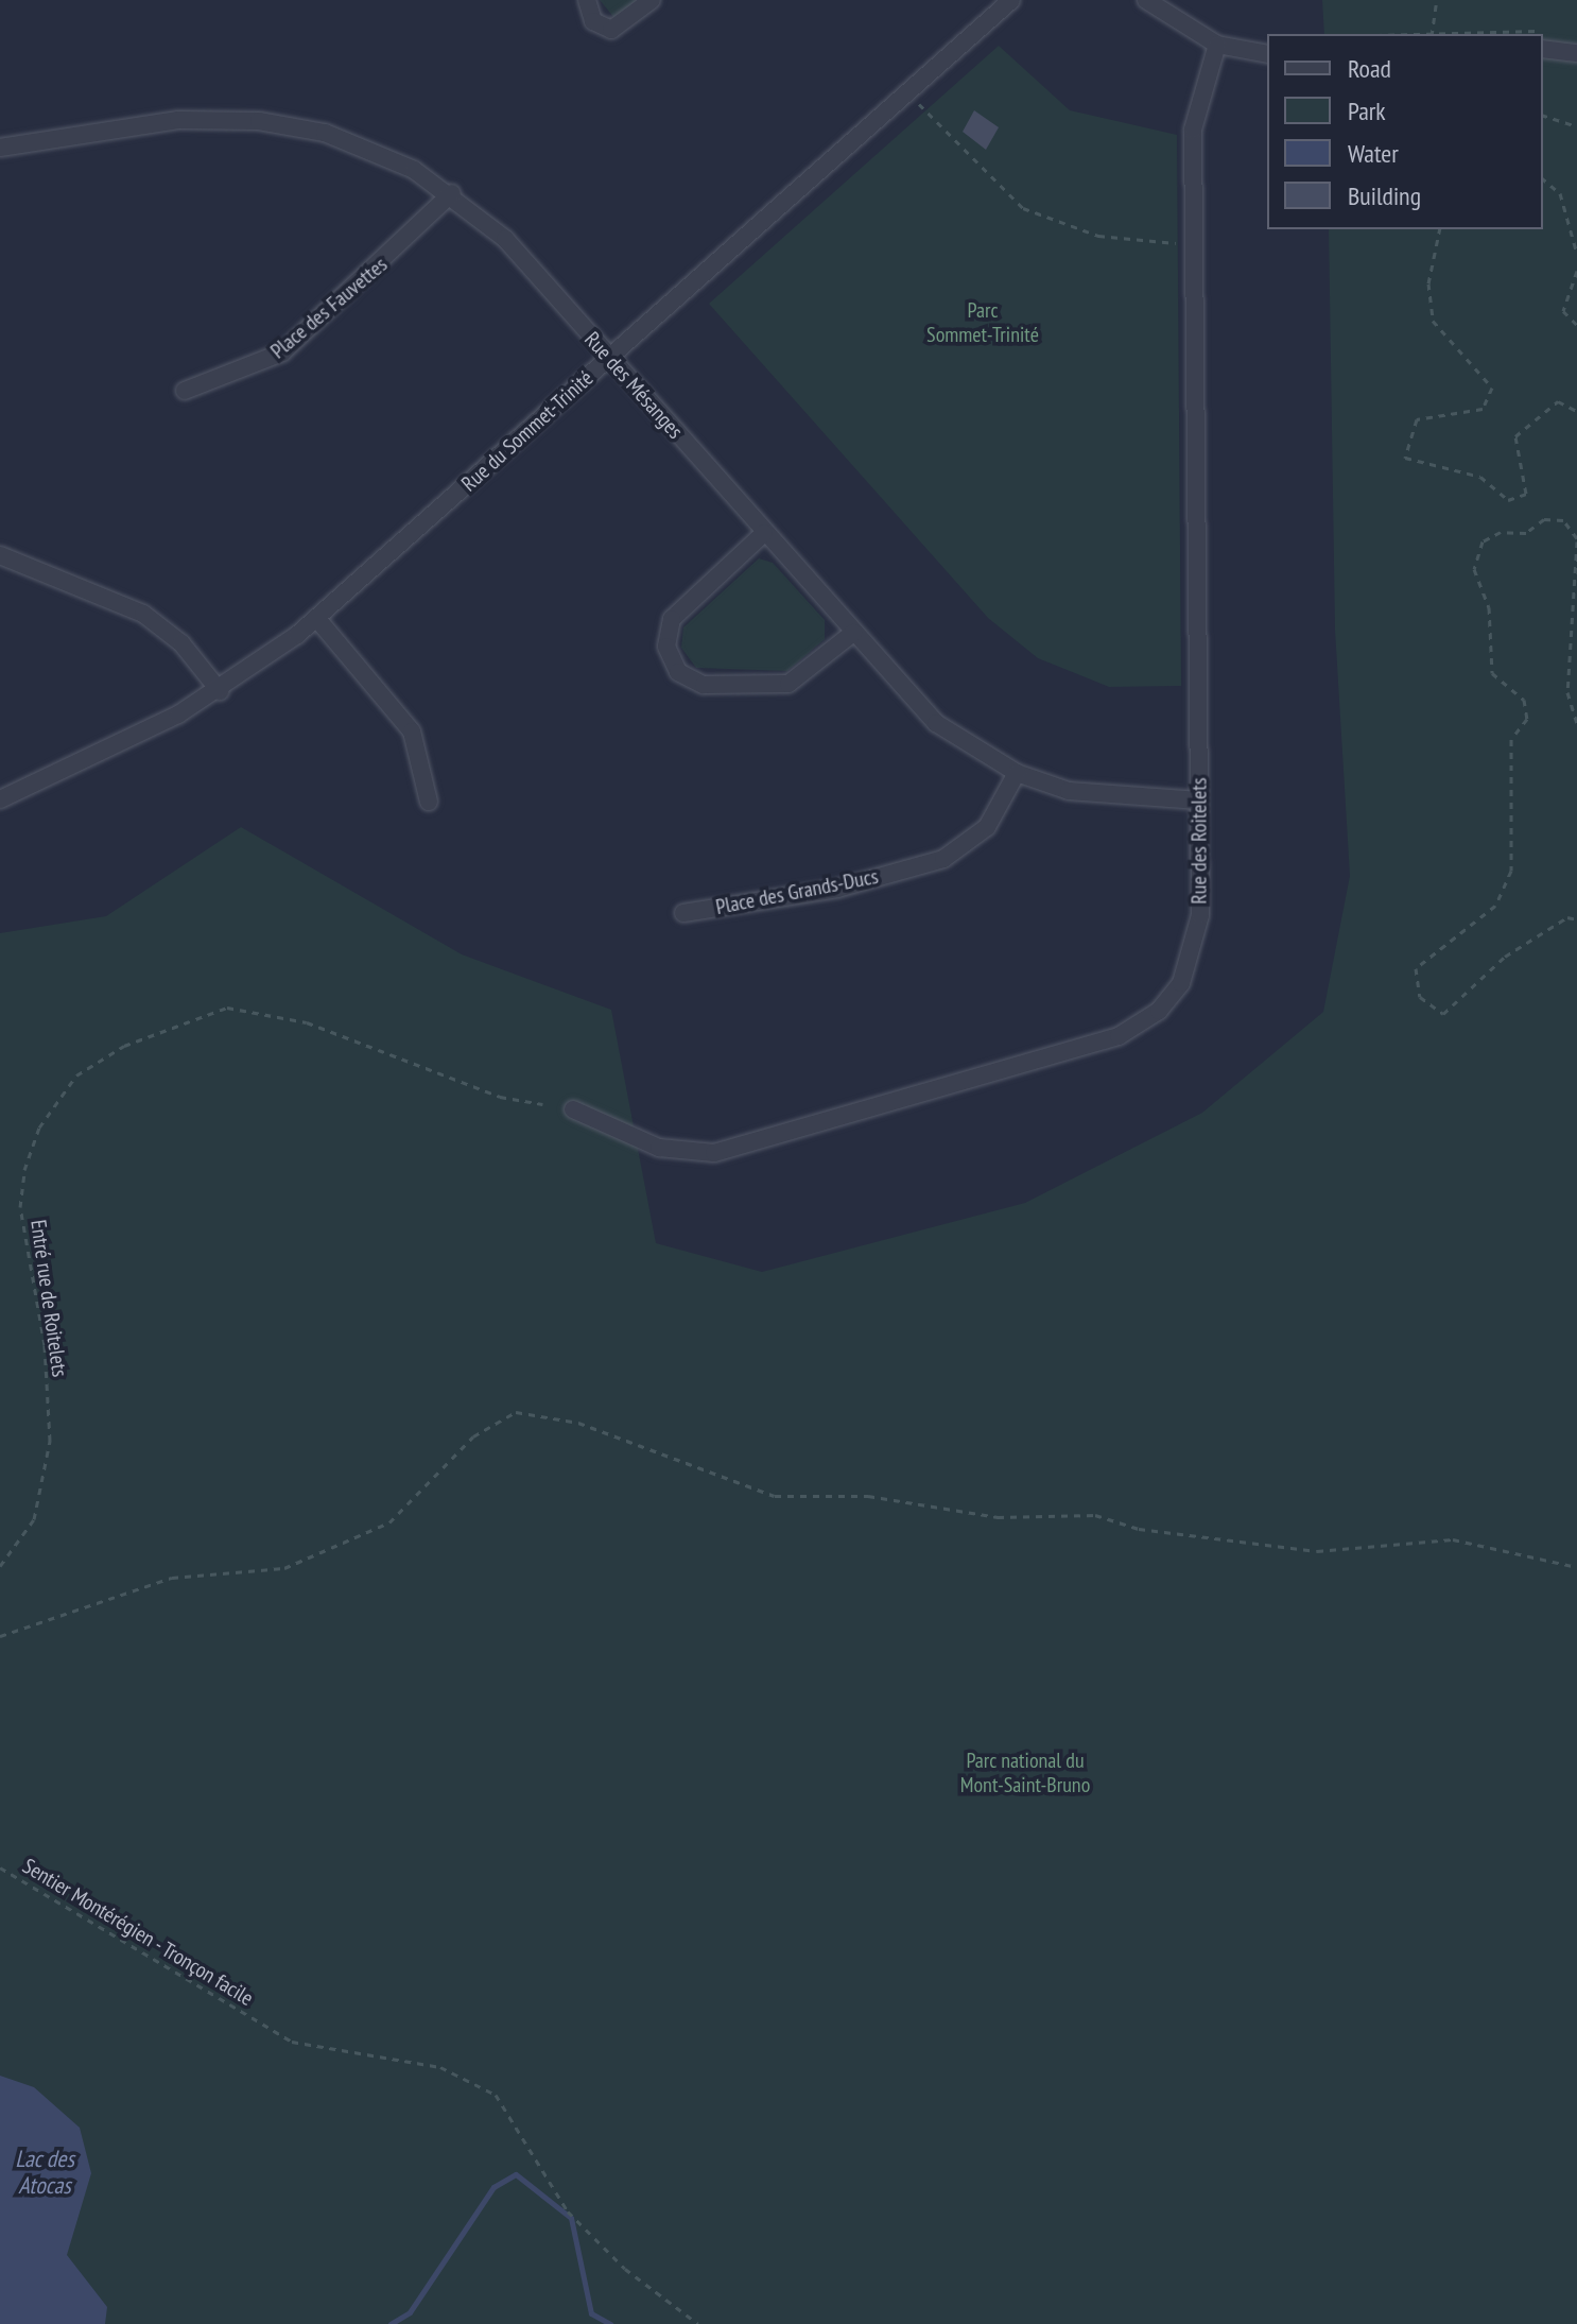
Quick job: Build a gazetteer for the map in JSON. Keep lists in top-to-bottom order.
{
  "streets": {
    "street": [
      "Place des Fauvettes",
      "Rue des Mésanges",
      "Rue du Sommet-Trinité",
      "Rue des Roitelets",
      "Place des Grands-Ducs"
    ],
    "path": ["Entré rue de Roitelets", "Sentier Montérégien - Tronçon facile"]
  },
  "crossings": [
    ["Place des Fauvettes", "Rue des Mésanges"],
    ["Rue des Mésanges", "Rue du Sommet-Trinité"],
    ["Rue des Mésanges", "Rue des Roitelets"],
    ["Rue des Mésanges", "Place des Grands-Ducs"]
  ],
  "water": ["Lac des Atocas"],
  "parks": ["Parc Sommet-Trinité", "Parc national du Mont-Saint-Bruno"],
  "legend": [
    "Road",
    "Park",
    "Water",
    "Building"
  ]
}
